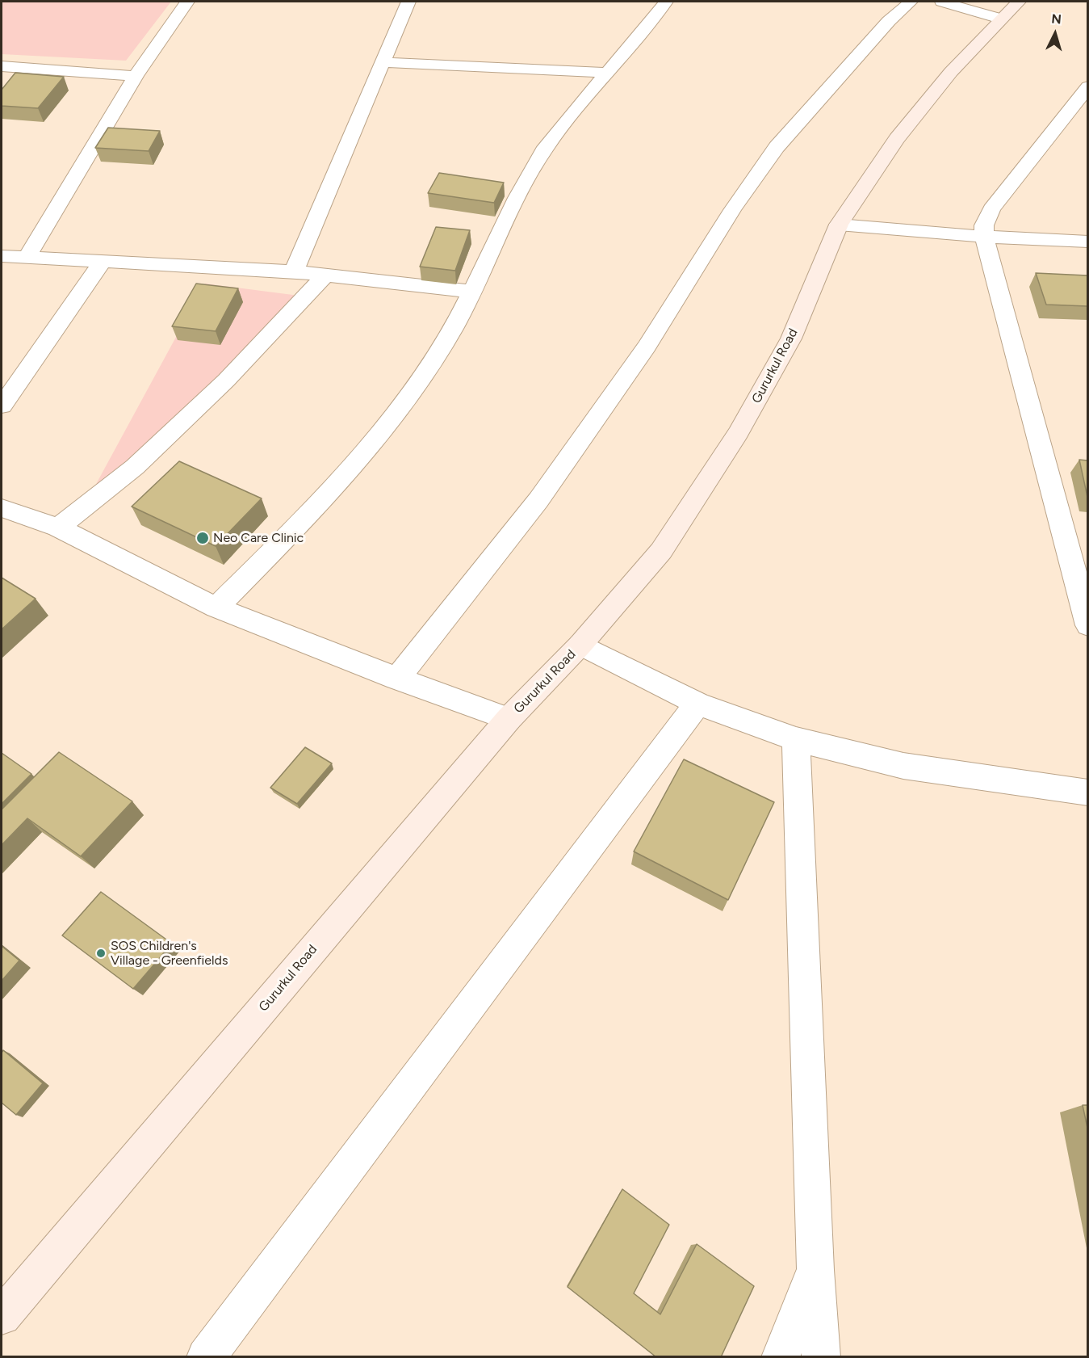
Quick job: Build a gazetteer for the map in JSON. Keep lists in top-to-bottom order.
{
  "streets": {
    "street": ["Gururkul Road"]
  },
  "places": ["Neo Care Clinic", "SOS Children's Village - Greenfields"],
  "north": "top"
}
